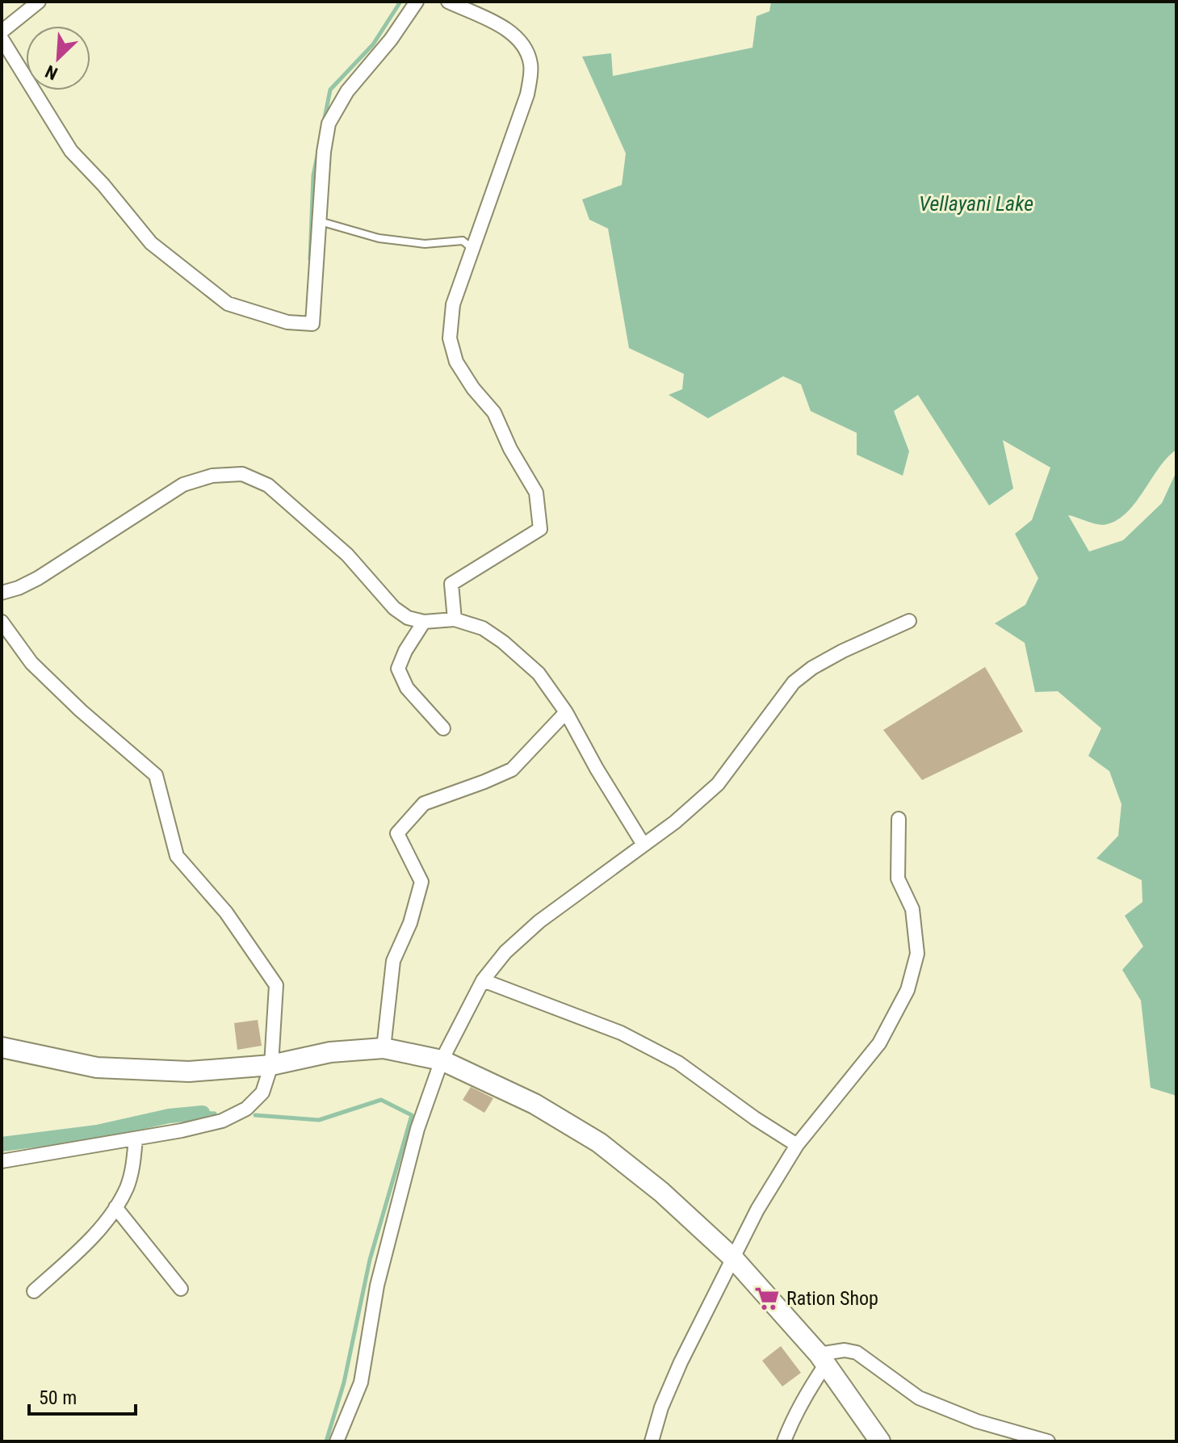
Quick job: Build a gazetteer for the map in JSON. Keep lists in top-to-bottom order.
{
  "water": ["Vellayani Lake"],
  "places": {
    "supermarket": ["Ration Shop"]
  },
  "scale_bar": "50 m",
  "north": "bottom left"
}
